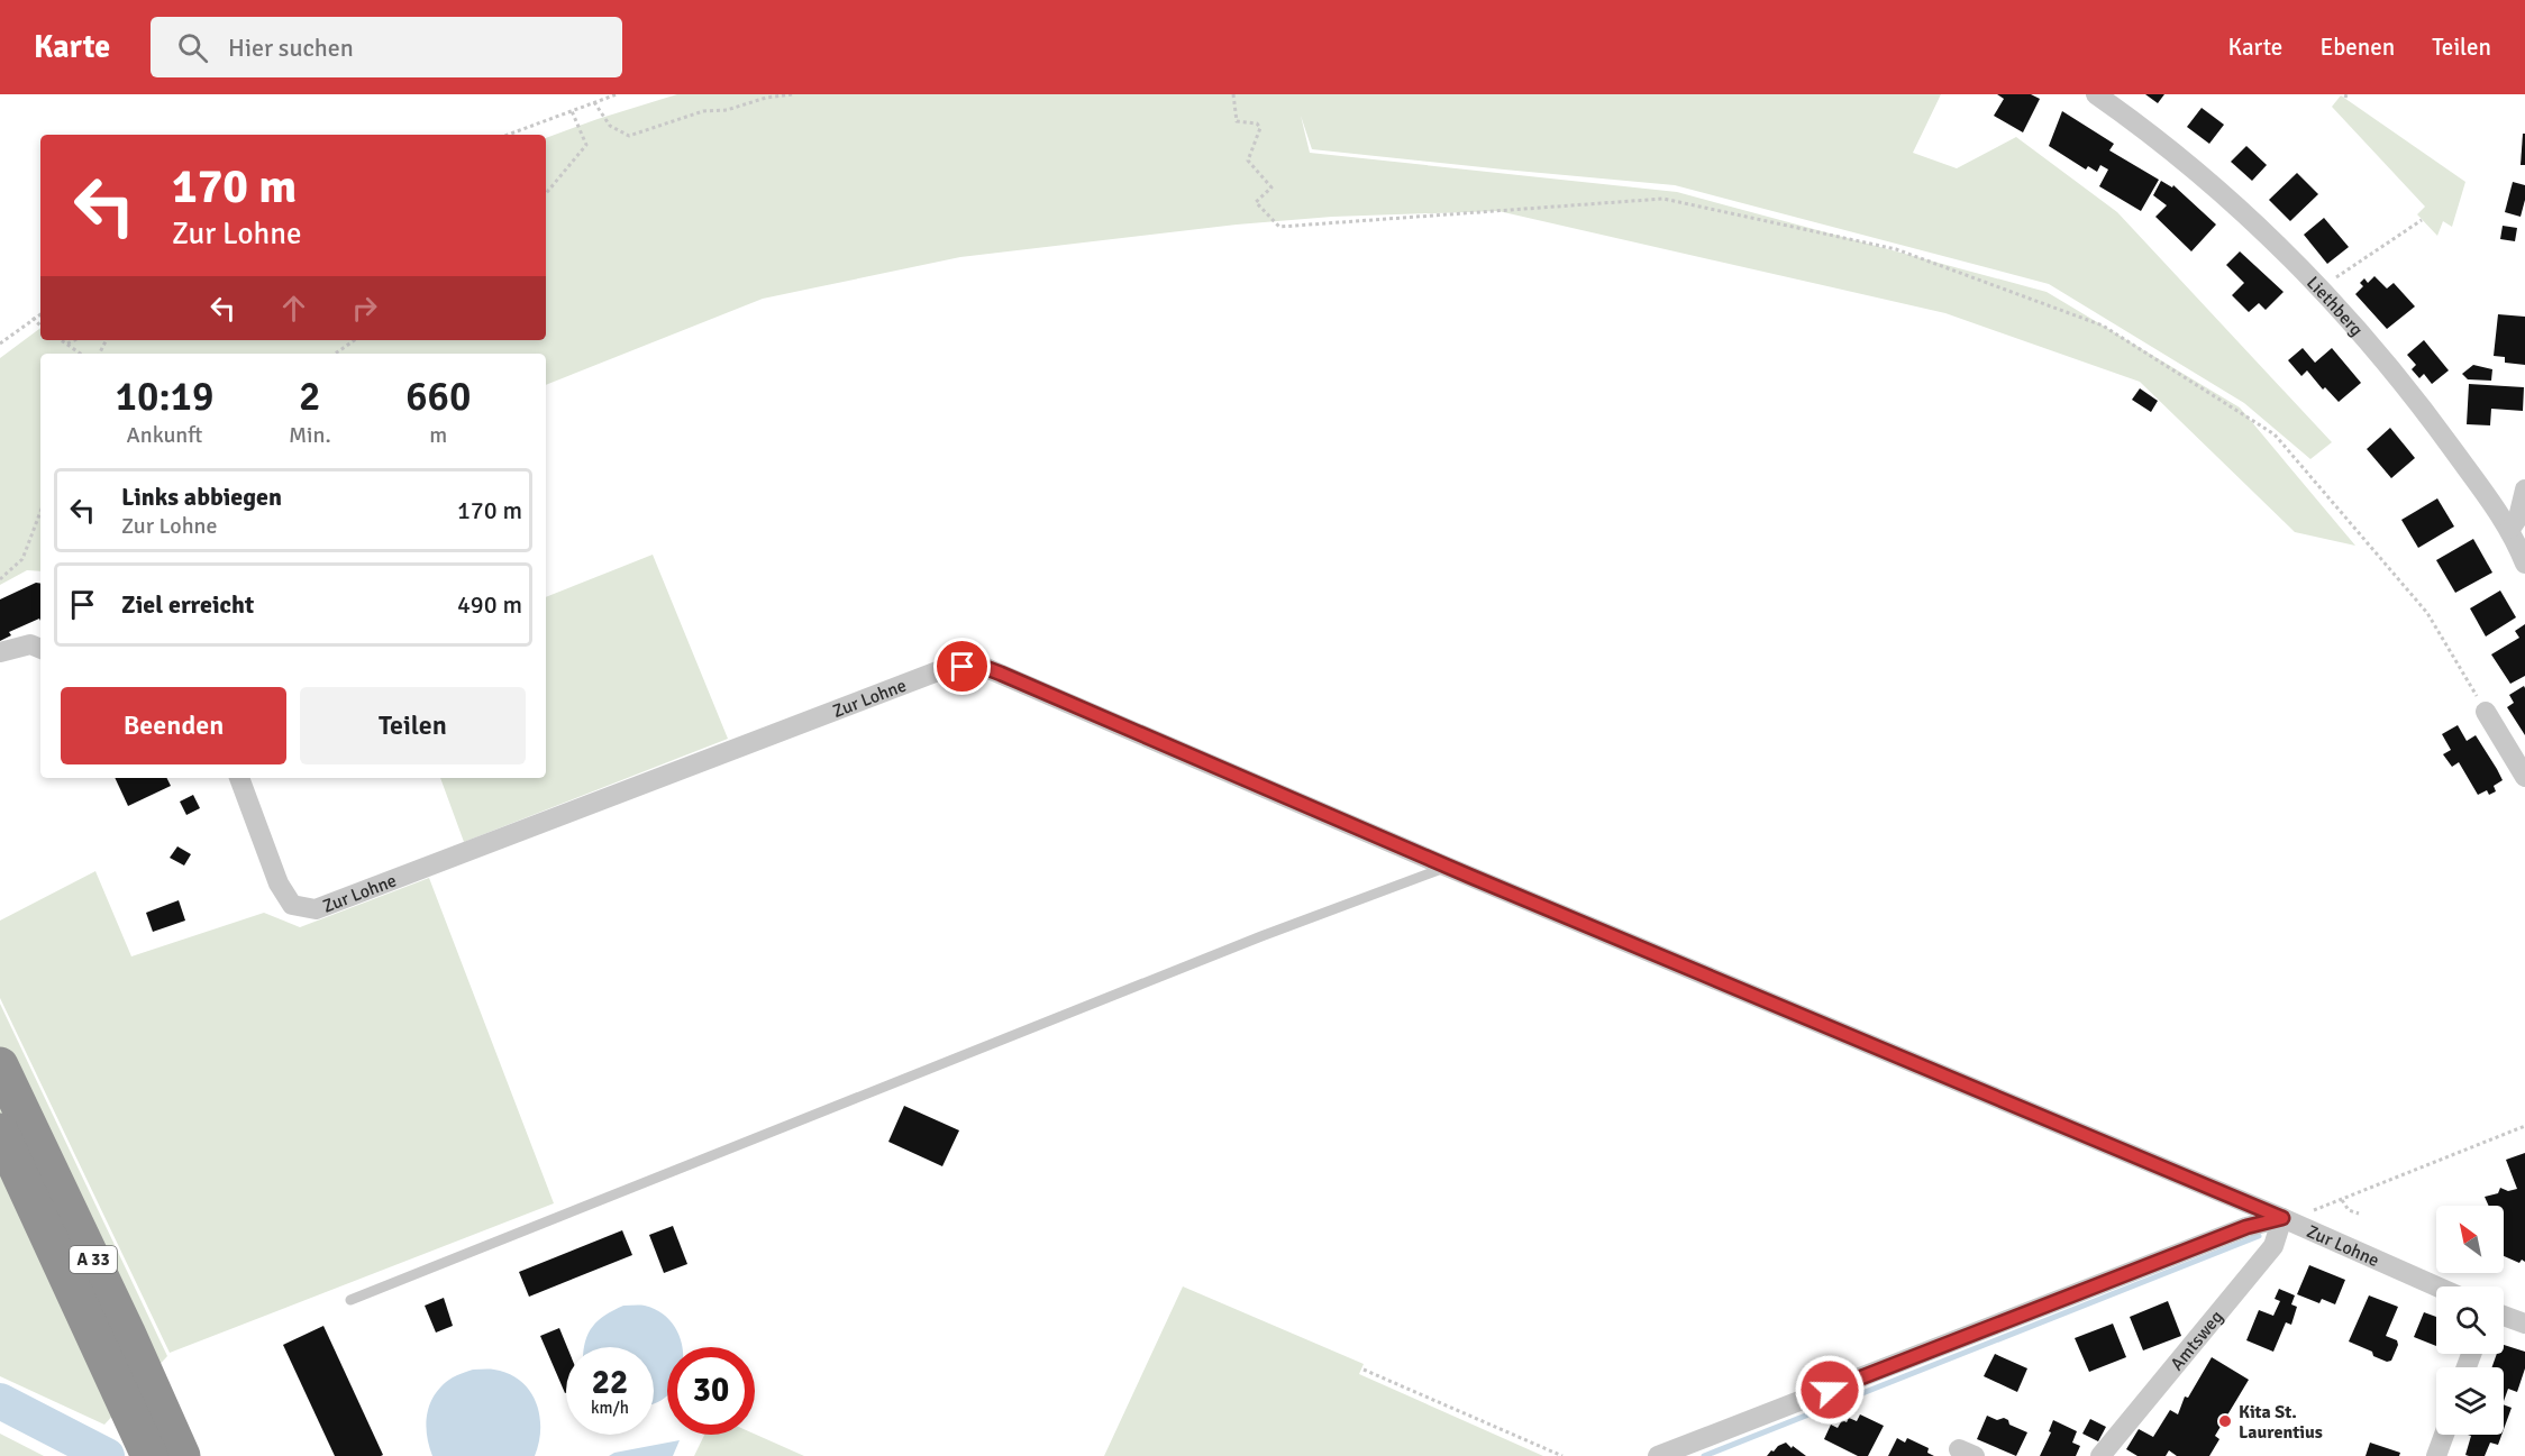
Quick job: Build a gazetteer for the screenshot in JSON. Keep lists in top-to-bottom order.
{
  "streets": {
    "highway": ["A 33"],
    "street": ["Liethberg", "Zur Lohne", "Amtsweg"]
  },
  "crossings": [
    ["Zur Lohne", "Amtsweg"]
  ],
  "places": ["Kita St. Laurentius"],
  "north": "top left",
  "page": {
    "header": "Karte",
    "search": "Hier suchen",
    "nav": ["Karte", "Ebenen", "Teilen"],
    "turn": ["170 m", "Zur Lohne"],
    "eta": [
      "10:19",
      "Ankunft",
      "2",
      "Min.",
      "660",
      "m"
    ],
    "list": [
      {
        "name": "Links abbiegen",
        "note": "Zur Lohne",
        "value": "170 m"
      },
      {
        "name": "Ziel erreicht",
        "value": "490 m"
      }
    ],
    "buttons": ["Beenden", "Teilen"],
    "speed": "22 km/h",
    "limit": "30"
  }
}
